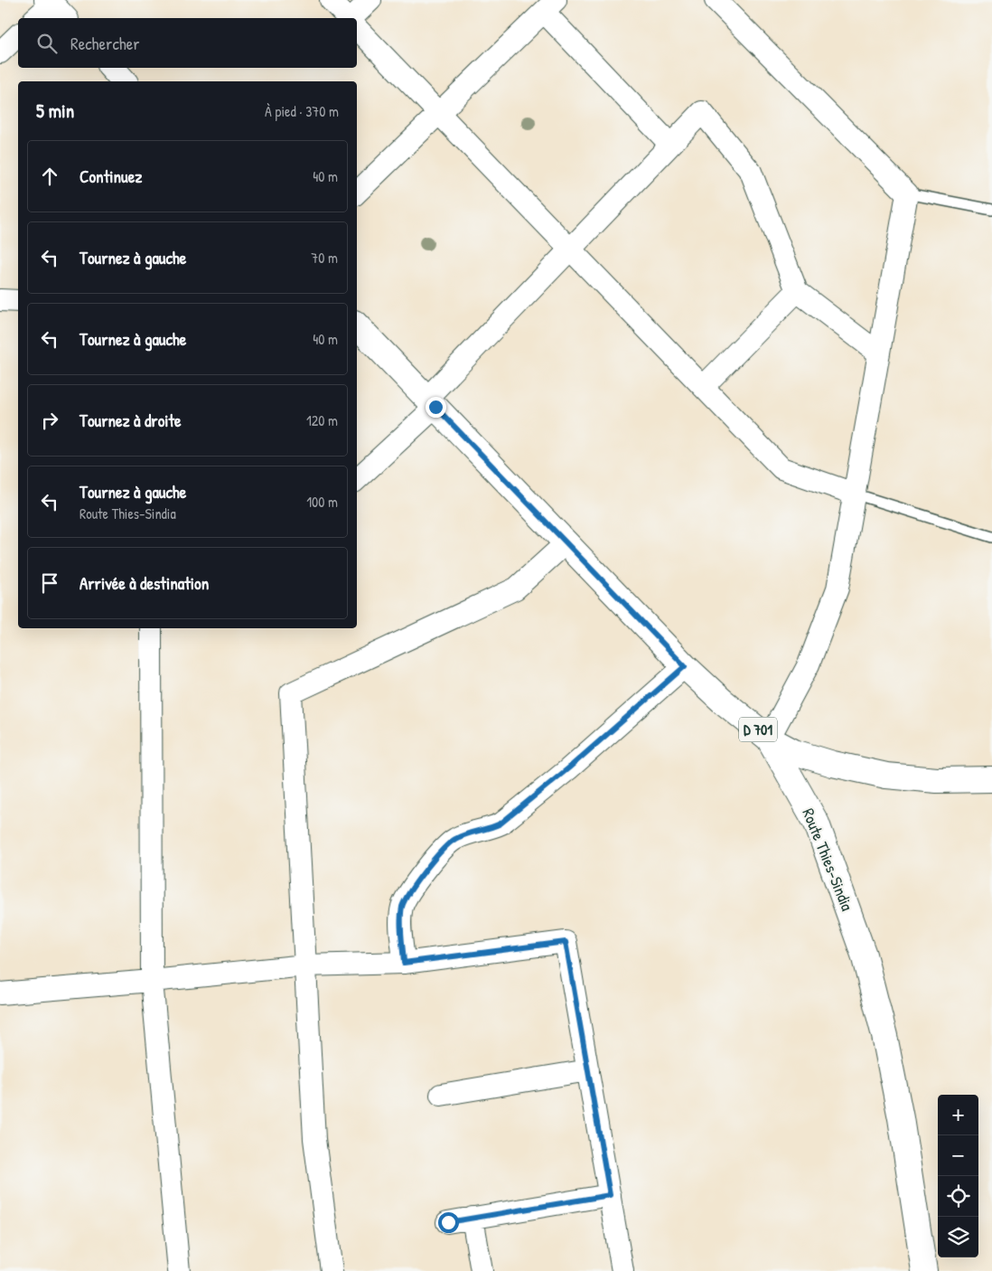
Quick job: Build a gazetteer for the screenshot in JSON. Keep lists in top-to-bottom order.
{
  "streets": {
    "main road": ["D 701", "Route Thies-Sindia"]
  },
  "page": {
    "search": "Rechercher",
    "heading": ["5 min", "À pied · 370 m"],
    "list": [
      ["Continuez", "40 m"],
      ["Tournez à gauche", "70 m"],
      ["Tournez à gauche", "40 m"],
      ["Tournez à droite", "120 m"],
      ["Tournez à gauche", "Route Thies-Sindia", "100 m"],
      "Arrivée à destination"
    ],
    "map_buttons": ["+", "−"]
  }
}
